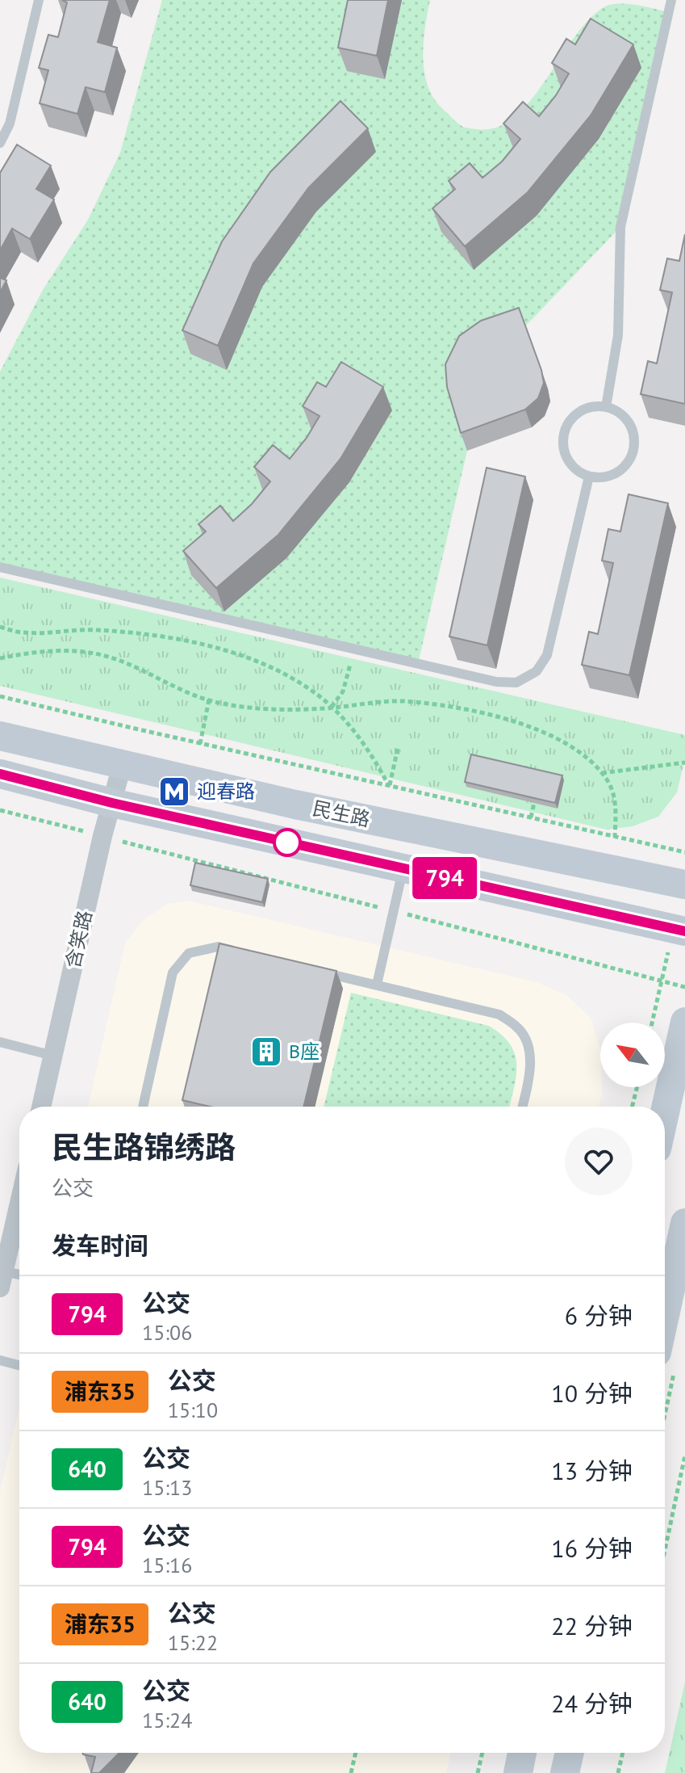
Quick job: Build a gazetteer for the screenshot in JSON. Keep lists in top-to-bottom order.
{
  "streets": {
    "main road": ["民生路"],
    "street": ["含笑路"]
  },
  "crossings": [
    ["民生路", "含笑路"]
  ],
  "places": {
    "metro station": ["迎春路"],
    "building": ["B座"]
  },
  "lines": ["bus line 794"],
  "north": "top left",
  "page": {
    "on_map": "794",
    "heading": [
      ["民生路锦绣路", "公交"],
      "发车时间"
    ],
    "list": [
      {
        "mark": "794",
        "name": "公交",
        "note": "15:06",
        "value": "6 分钟"
      },
      {
        "mark": "浦东35",
        "name": "公交",
        "note": "15:10",
        "value": "10 分钟"
      },
      {
        "mark": "640",
        "name": "公交",
        "note": "15:13",
        "value": "13 分钟"
      },
      {
        "mark": "794",
        "name": "公交",
        "note": "15:16",
        "value": "16 分钟"
      },
      {
        "mark": "浦东35",
        "name": "公交",
        "note": "15:22",
        "value": "22 分钟"
      },
      {
        "mark": "640",
        "name": "公交",
        "note": "15:24",
        "value": "24 分钟"
      }
    ]
  }
}
